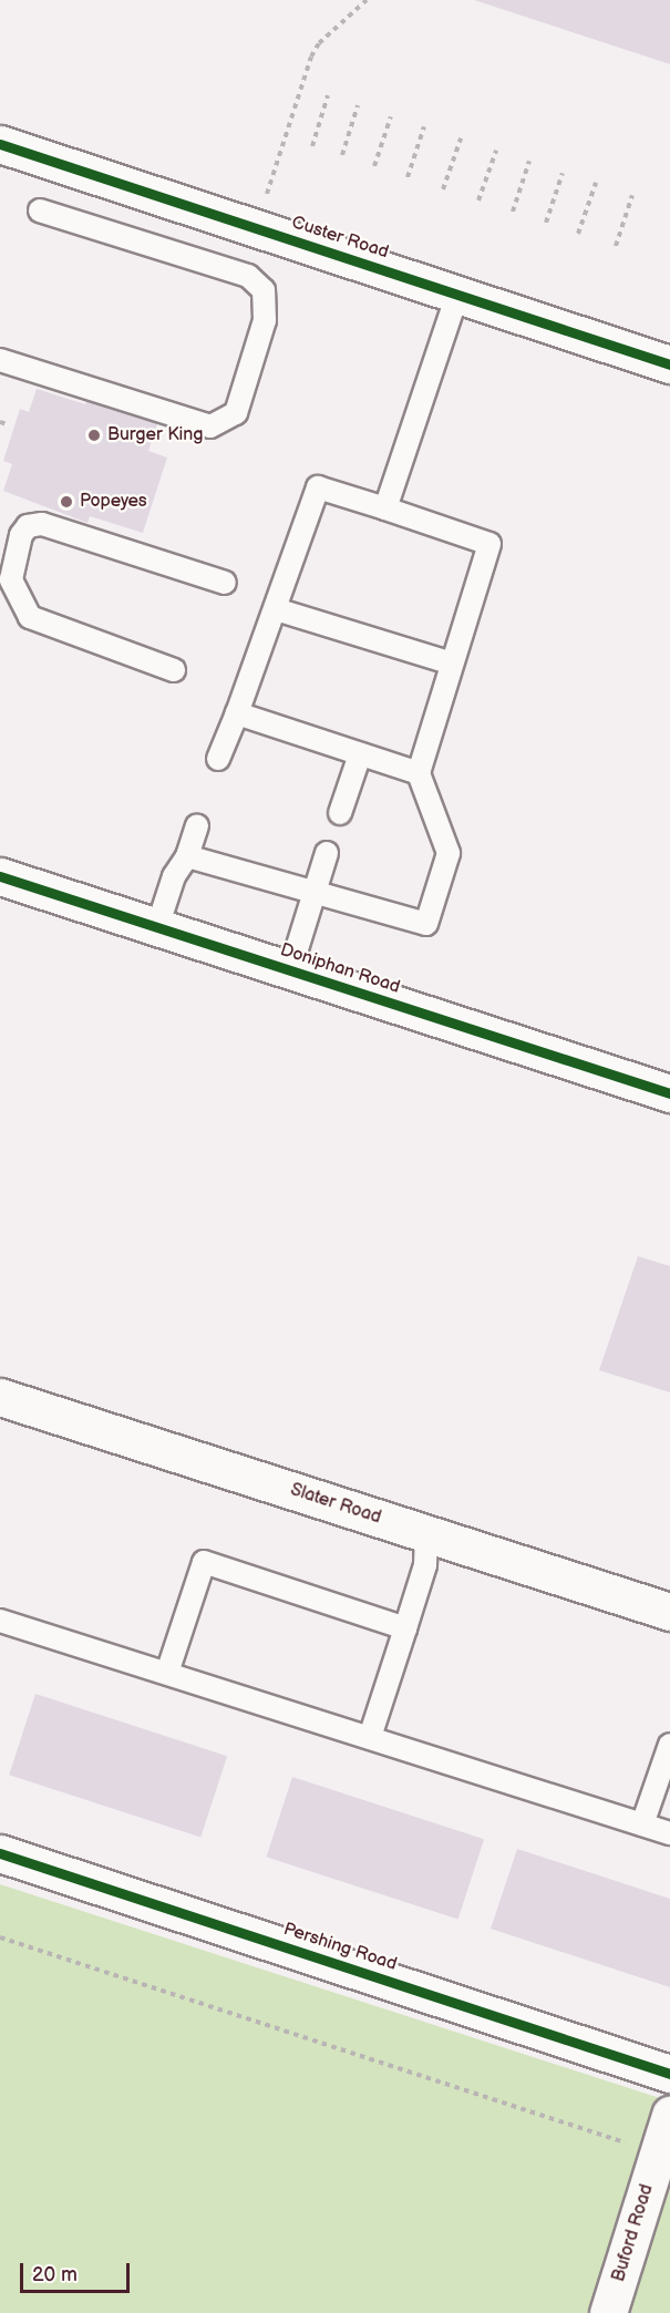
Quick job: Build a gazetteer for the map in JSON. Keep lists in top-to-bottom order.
{
  "streets": {
    "street": [
      "Custer Road",
      "Doniphan Road",
      "Slater Road",
      "Pershing Road",
      "Buford Road"
    ]
  },
  "places": ["Burger King", "Popeyes"],
  "scale_bar": "20 m"
}
